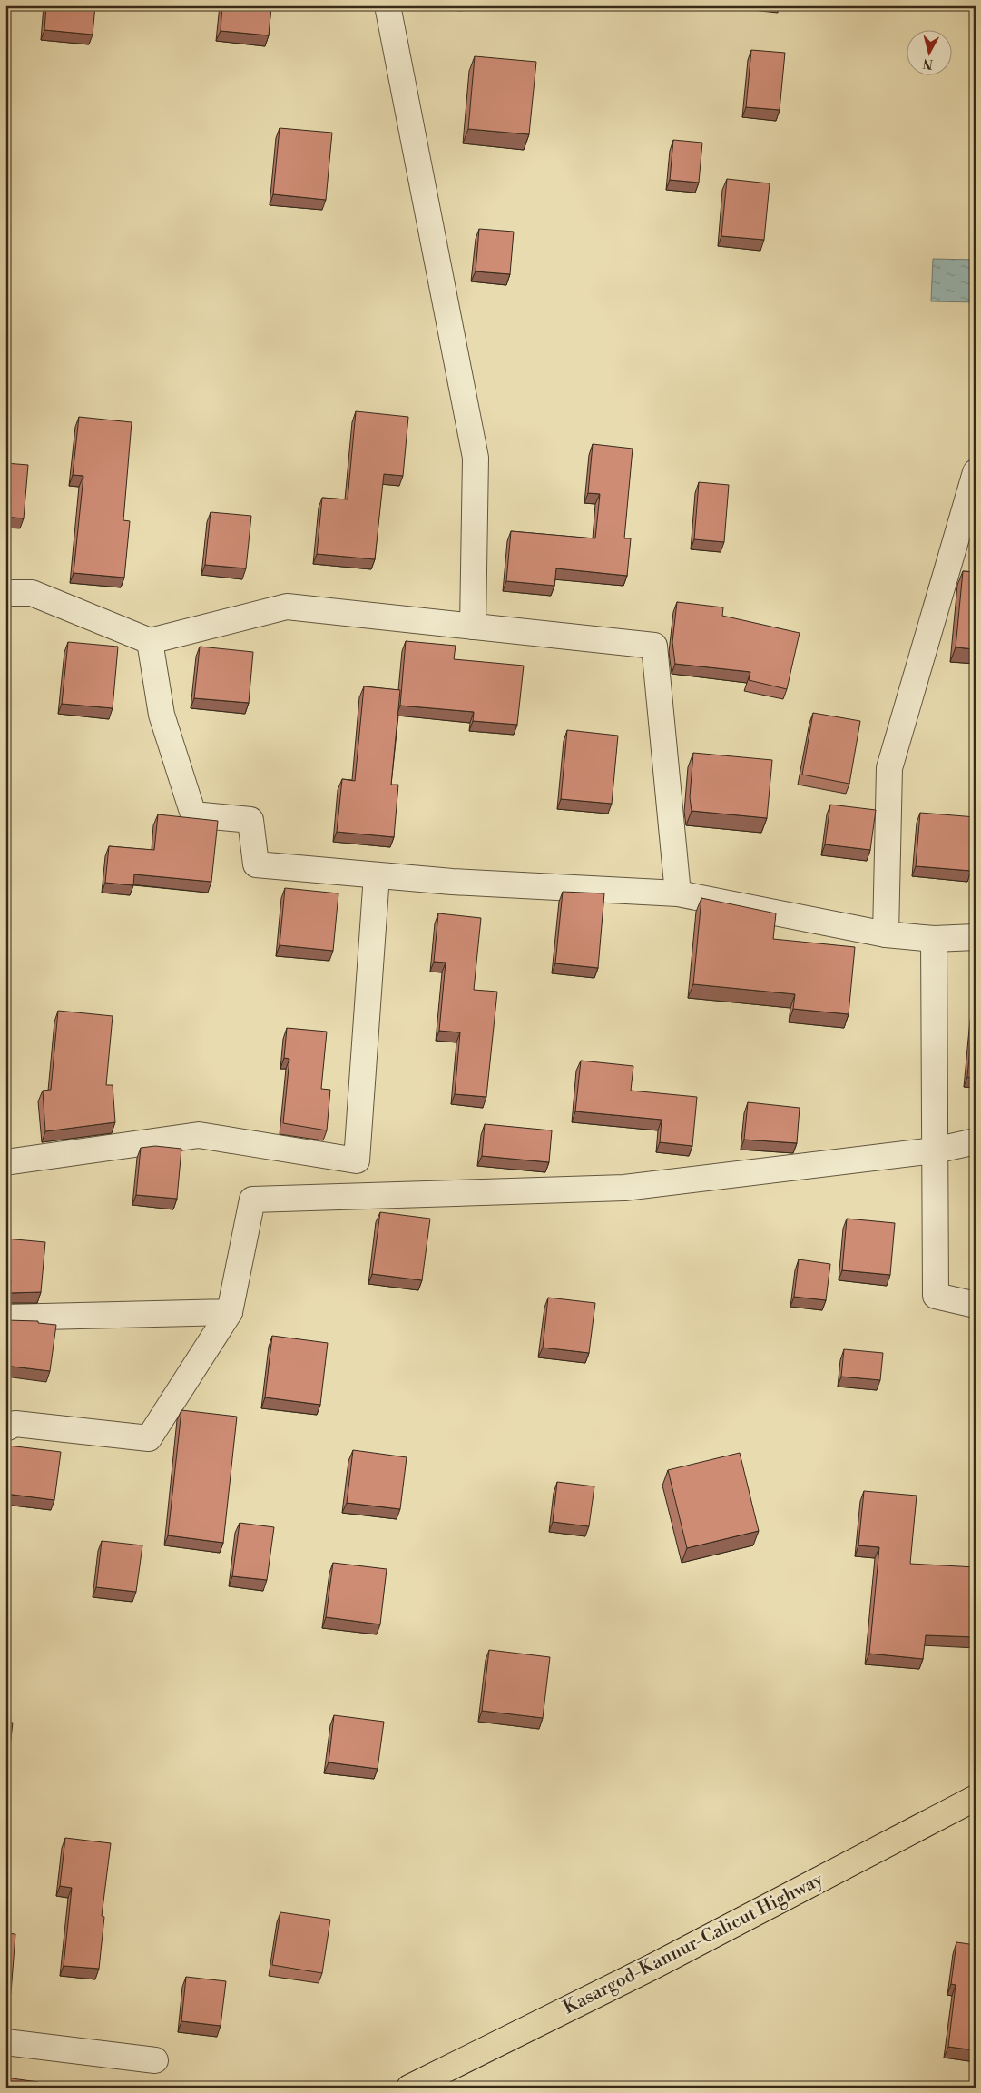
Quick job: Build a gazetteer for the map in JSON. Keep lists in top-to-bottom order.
{
  "streets": {
    "highway": ["Kasargod-Kannur-Calicut Highway"]
  },
  "north": "bottom"
}
